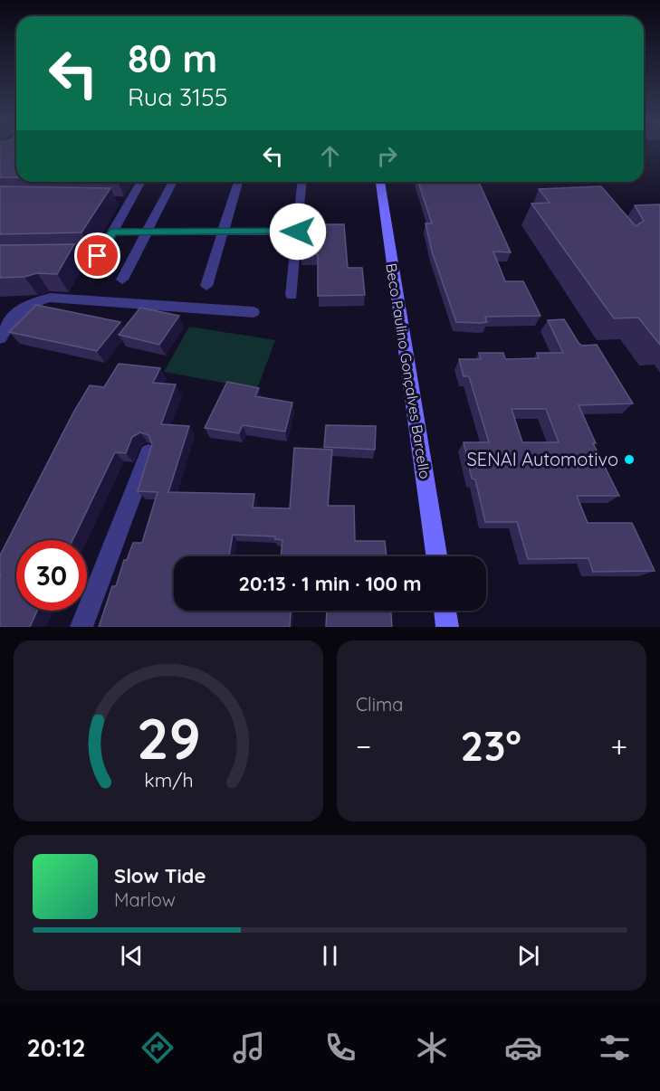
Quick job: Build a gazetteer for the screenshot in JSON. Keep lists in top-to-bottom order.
{
  "streets": {
    "main road": ["Beco Paulino Gonçalves Barcello"]
  },
  "places": ["SENAI Automotivo"],
  "page": {
    "turn": ["80 m", "Rua 3155"],
    "limit": "30",
    "trip": "20:13 · 1 min · 100 m",
    "tile": "Clima",
    "heat": ["−", "23°", "+"],
    "song": ["Slow Tide", "Marlow"],
    "tabs": "20:12",
    "gauge": ["29", "km/h"]
  }
}
